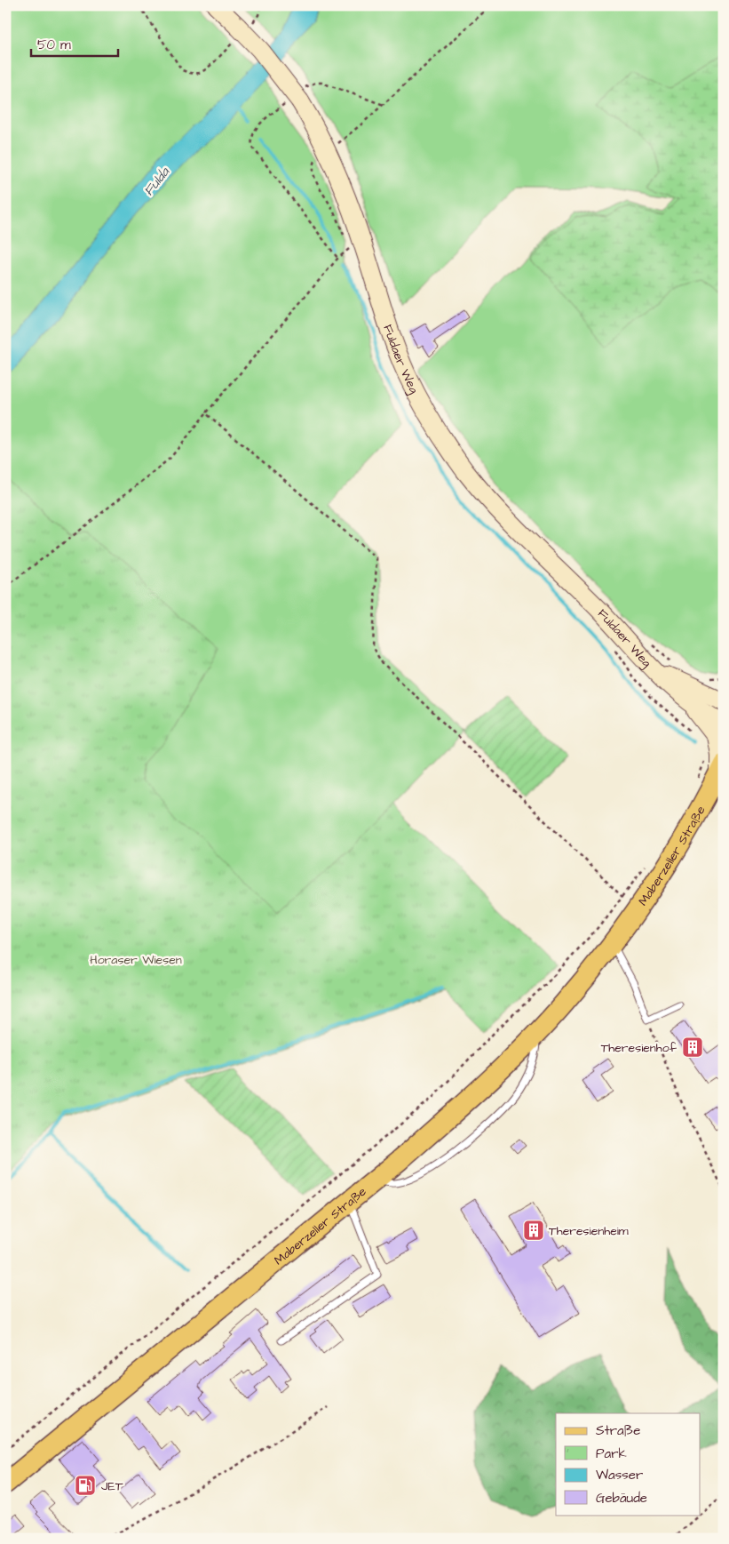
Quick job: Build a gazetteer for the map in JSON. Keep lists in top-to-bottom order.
{
  "streets": {
    "main road": ["Fuldaer Weg", "Maberzeller Straße"]
  },
  "water": ["Fulda"],
  "parks": ["Horaser Wiesen"],
  "places": {
    "building": ["Theresienhof", "Theresienheim"],
    "fuel station": ["JET"]
  },
  "legend": [
    "Straße",
    "Park",
    "Wasser",
    "Gebäude"
  ],
  "scale_bar": "50 m"
}
